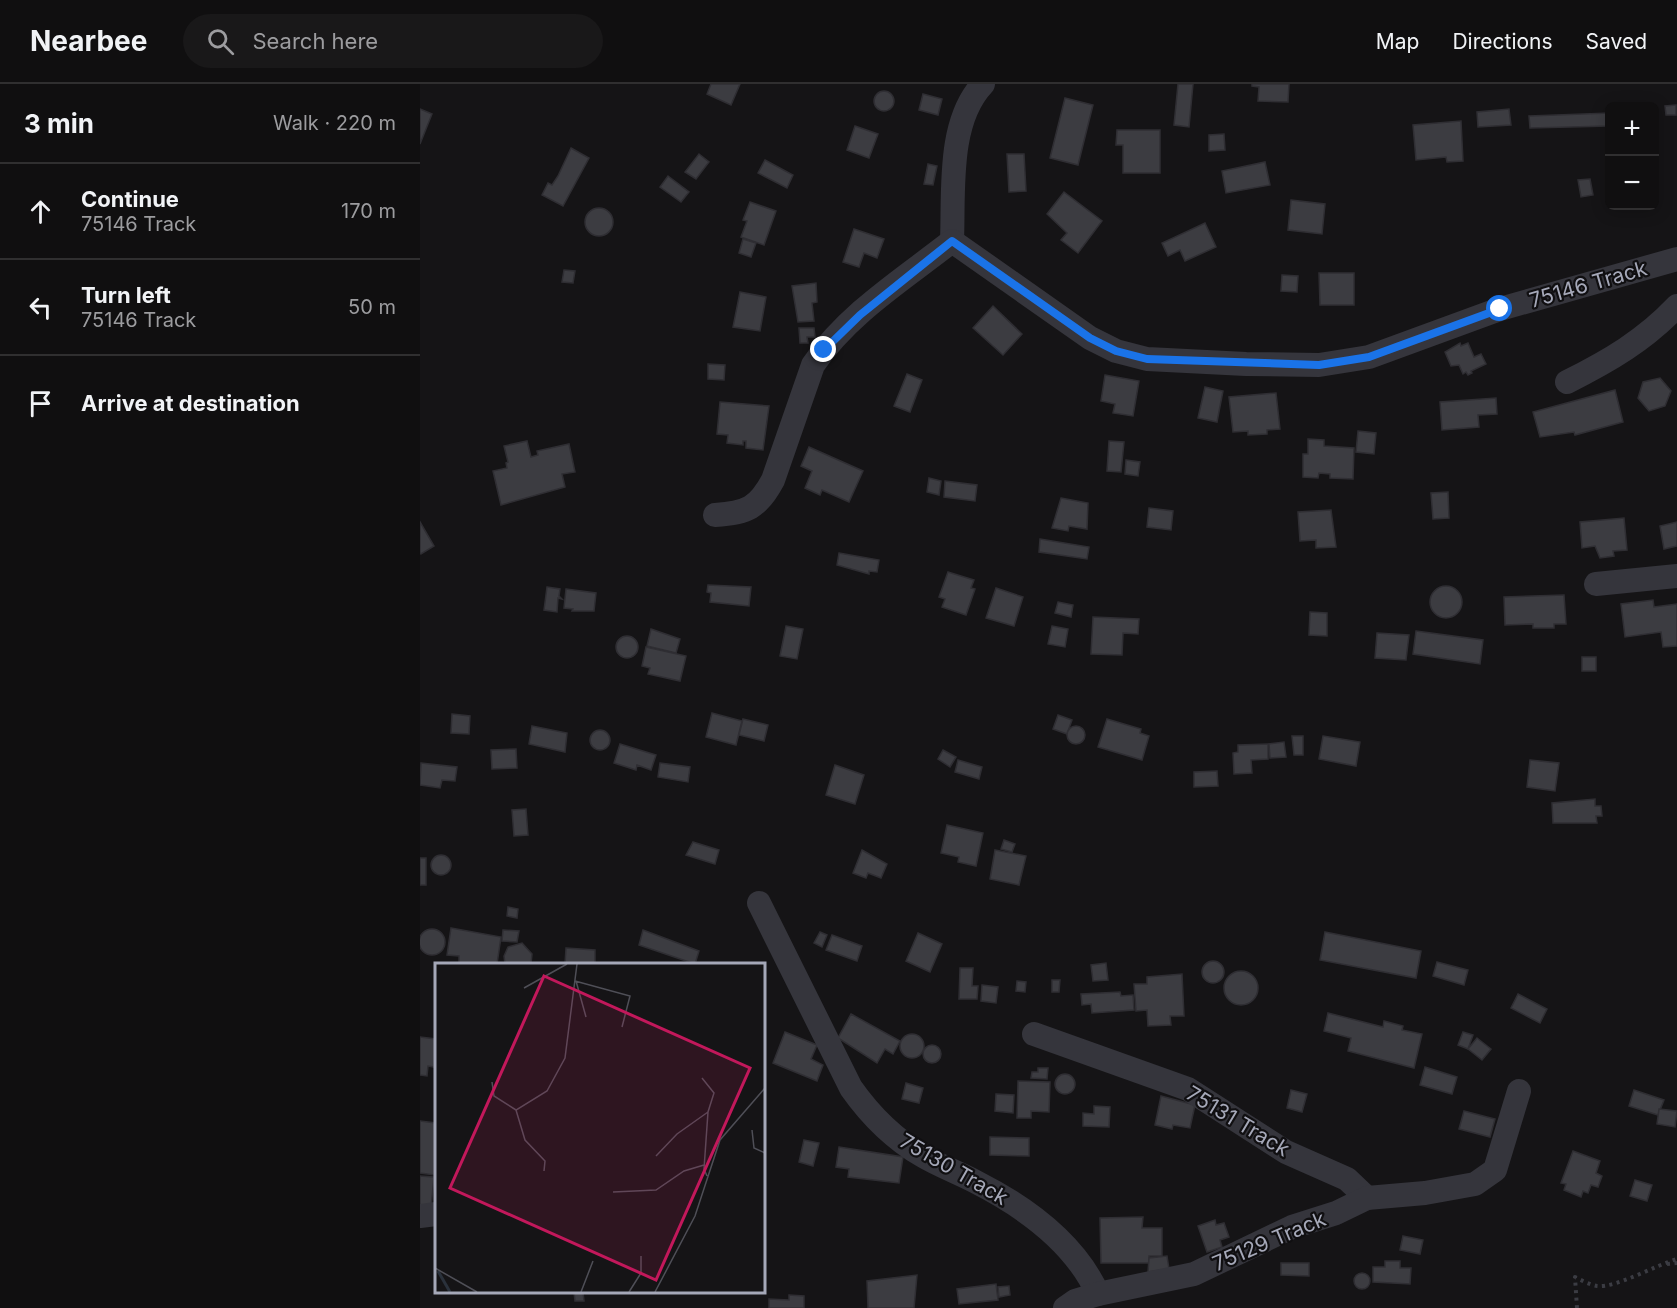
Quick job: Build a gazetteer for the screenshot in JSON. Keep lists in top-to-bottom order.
{
  "streets": {
    "street": [
      "75146 Track",
      "75131 Track",
      "75130 Track",
      "75129 Track"
    ]
  },
  "crossings": [
    ["75131 Track", "75129 Track"],
    ["75130 Track", "75129 Track"]
  ],
  "page": {
    "header": "Nearbee",
    "search": "Search here",
    "nav": ["Map", "Directions", "Saved"],
    "heading": ["3 min", "Walk · 220 m"],
    "map_buttons": ["+", "−"],
    "list": [
      ["Continue", "75146 Track", "170 m"],
      ["Turn left", "75146 Track", "50 m"],
      "Arrive at destination"
    ]
  }
}
